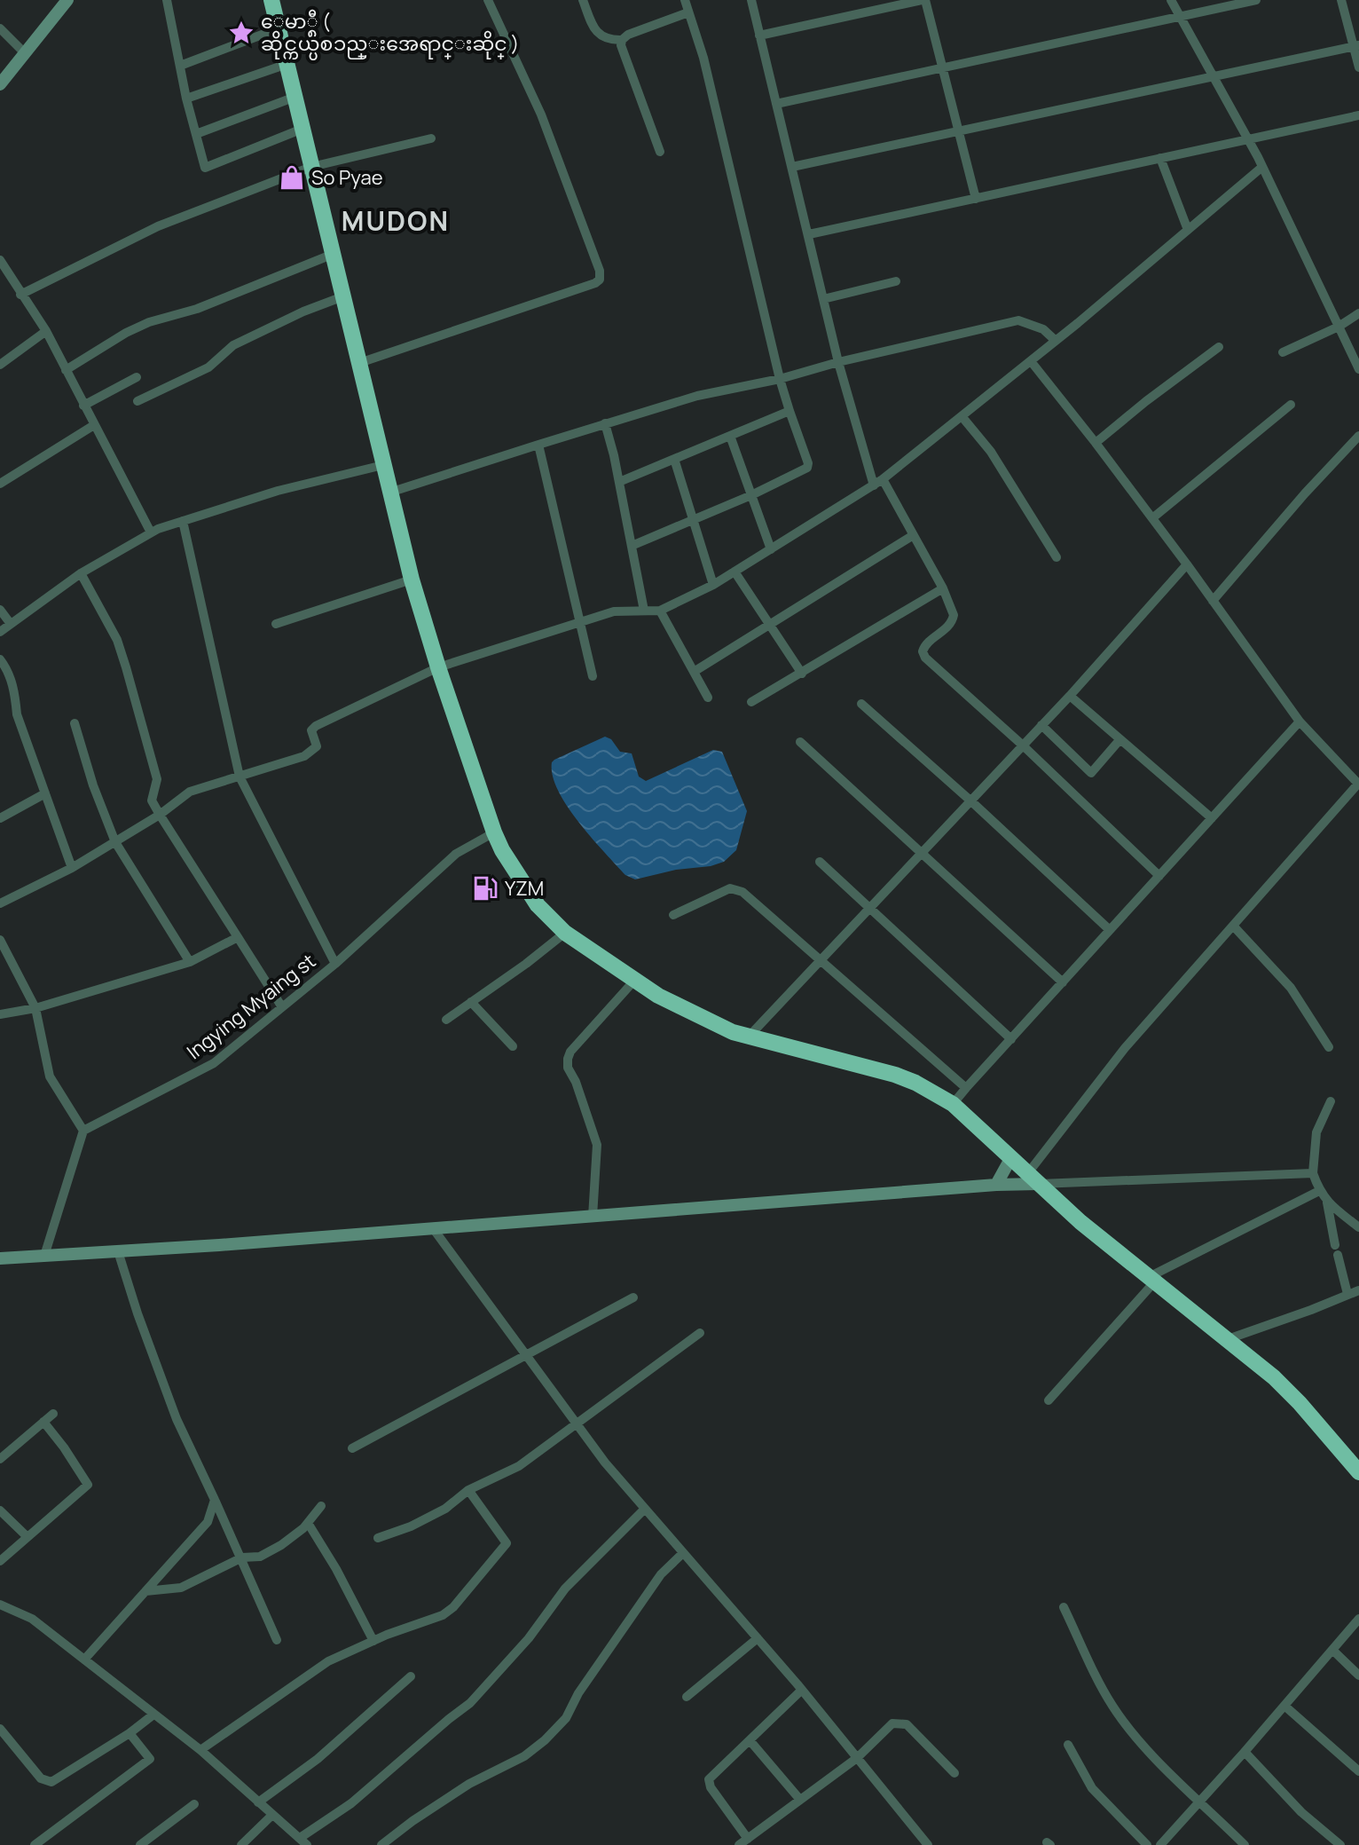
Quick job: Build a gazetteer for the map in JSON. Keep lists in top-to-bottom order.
{
  "streets": {
    "street": ["Ingying Myaing st"]
  },
  "districts": ["MUDON"],
  "places": {
    "place": ["ေမာ္စီ ( ဆိုင္ကယ္ပစၥည္းအေရာင္းဆိုင္ )"],
    "shop": ["So Pyae"],
    "fuel station": ["YZM"]
  }
}
